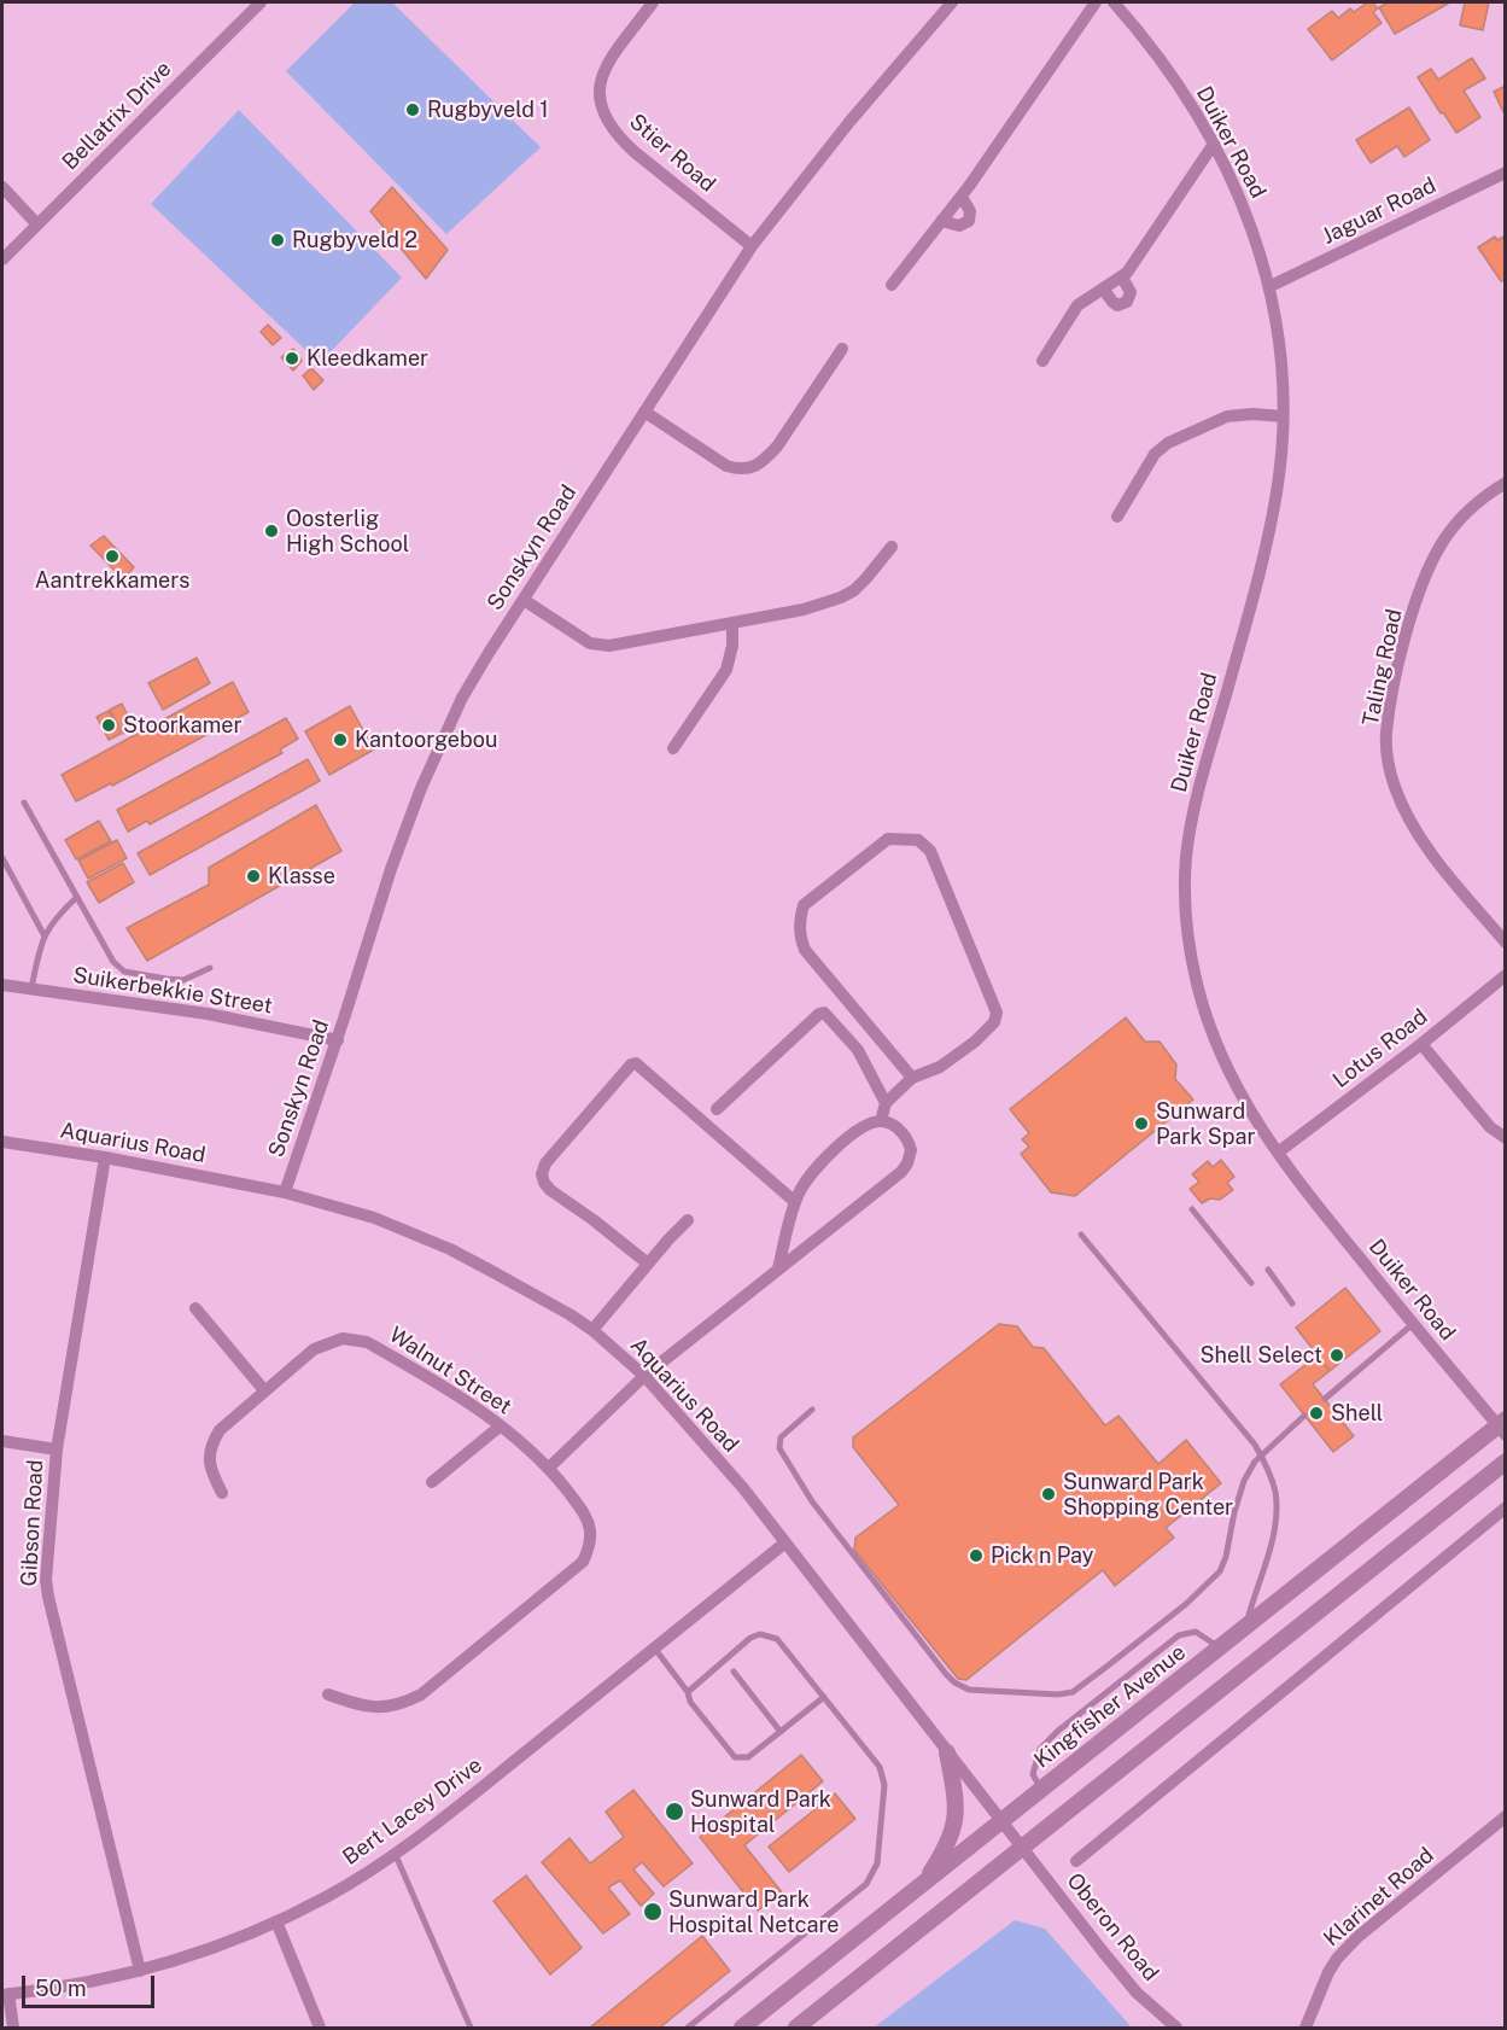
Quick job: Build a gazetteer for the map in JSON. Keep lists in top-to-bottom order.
{
  "streets": {
    "street": [
      "Bellatrix Drive",
      "Duiker Road",
      "Stier Road",
      "Jaguar Road",
      "Sonskyn Road",
      "Taling Road",
      "Suikerbekkie Street",
      "Lotus Road",
      "Aquarius Road",
      "Walnut Street",
      "Gibson Road",
      "Kingfisher Avenue",
      "Bert Lacey Drive",
      "Klarinet Road",
      "Oberon Road"
    ]
  },
  "crossings": [
    ["Duiker Road", "Jaguar Road"],
    ["Duiker Road", "Lotus Road"],
    ["Duiker Road", "Kingfisher Avenue"],
    ["Stier Road", "Sonskyn Road"],
    ["Sonskyn Road", "Suikerbekkie Street"],
    ["Sonskyn Road", "Aquarius Road"],
    ["Aquarius Road", "Gibson Road"],
    ["Aquarius Road", "Kingfisher Avenue"],
    ["Aquarius Road", "Bert Lacey Drive"],
    ["Aquarius Road", "Oberon Road"],
    ["Gibson Road", "Bert Lacey Drive"]
  ],
  "places": [
    "Rugbyveld 1",
    "Rugbyveld 2",
    "Kleedkamer",
    "Oosterlig High School",
    "Aantrekkamers",
    "Stoorkamer",
    "Kantoorgebou",
    "Klasse",
    "Sunward Park Spar",
    "Shell Select",
    "Shell",
    "Sunward Park Shopping Center",
    "Pick n Pay",
    "Sunward Park Hospital",
    "Sunward Park Hospital Netcare"
  ],
  "scale_bar": "50 m"
}
